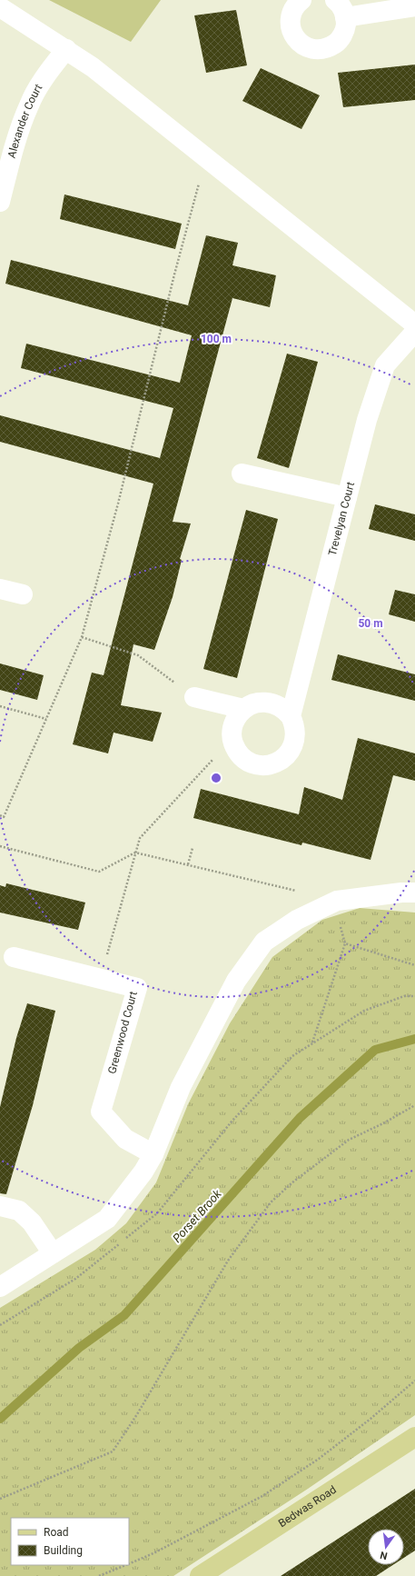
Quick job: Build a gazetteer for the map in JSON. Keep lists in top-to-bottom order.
{
  "streets": {
    "main road": ["Bedwas Road"],
    "street": ["Alexander Court", "Trevelyan Court", "Greenwood Court"]
  },
  "water": ["Porset Brook"],
  "legend": ["Road", "Building"],
  "north": "bottom",
  "rings": ["100 m", "50 m"]
}
